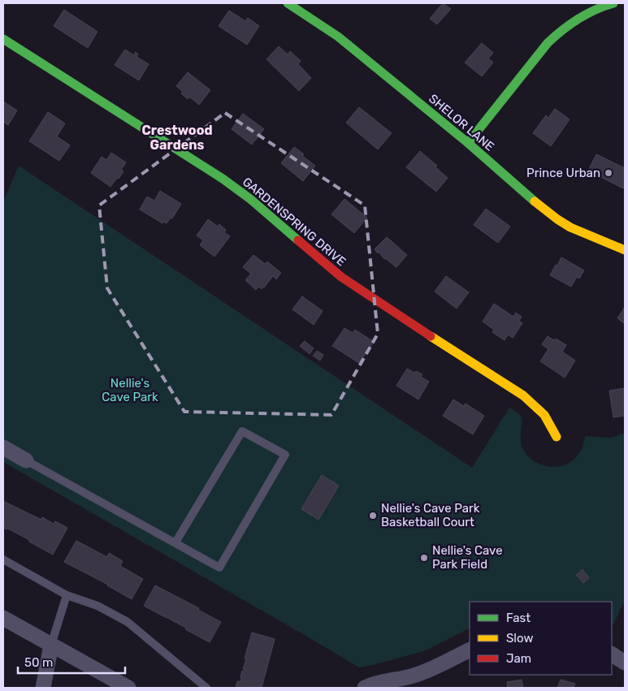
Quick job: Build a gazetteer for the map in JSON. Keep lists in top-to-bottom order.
{
  "streets": {
    "street": ["SHELOR LANE", "GARDENSPRING DRIVE"]
  },
  "districts": ["Crestwood Gardens"],
  "parks": ["Nellie's Cave Park"],
  "places": ["Prince Urban", "Nellie's Cave Park Basketball Court", "Nellie's Cave Park Field"],
  "legend": ["Fast", "Slow", "Jam"],
  "scale_bar": "50 m"
}
